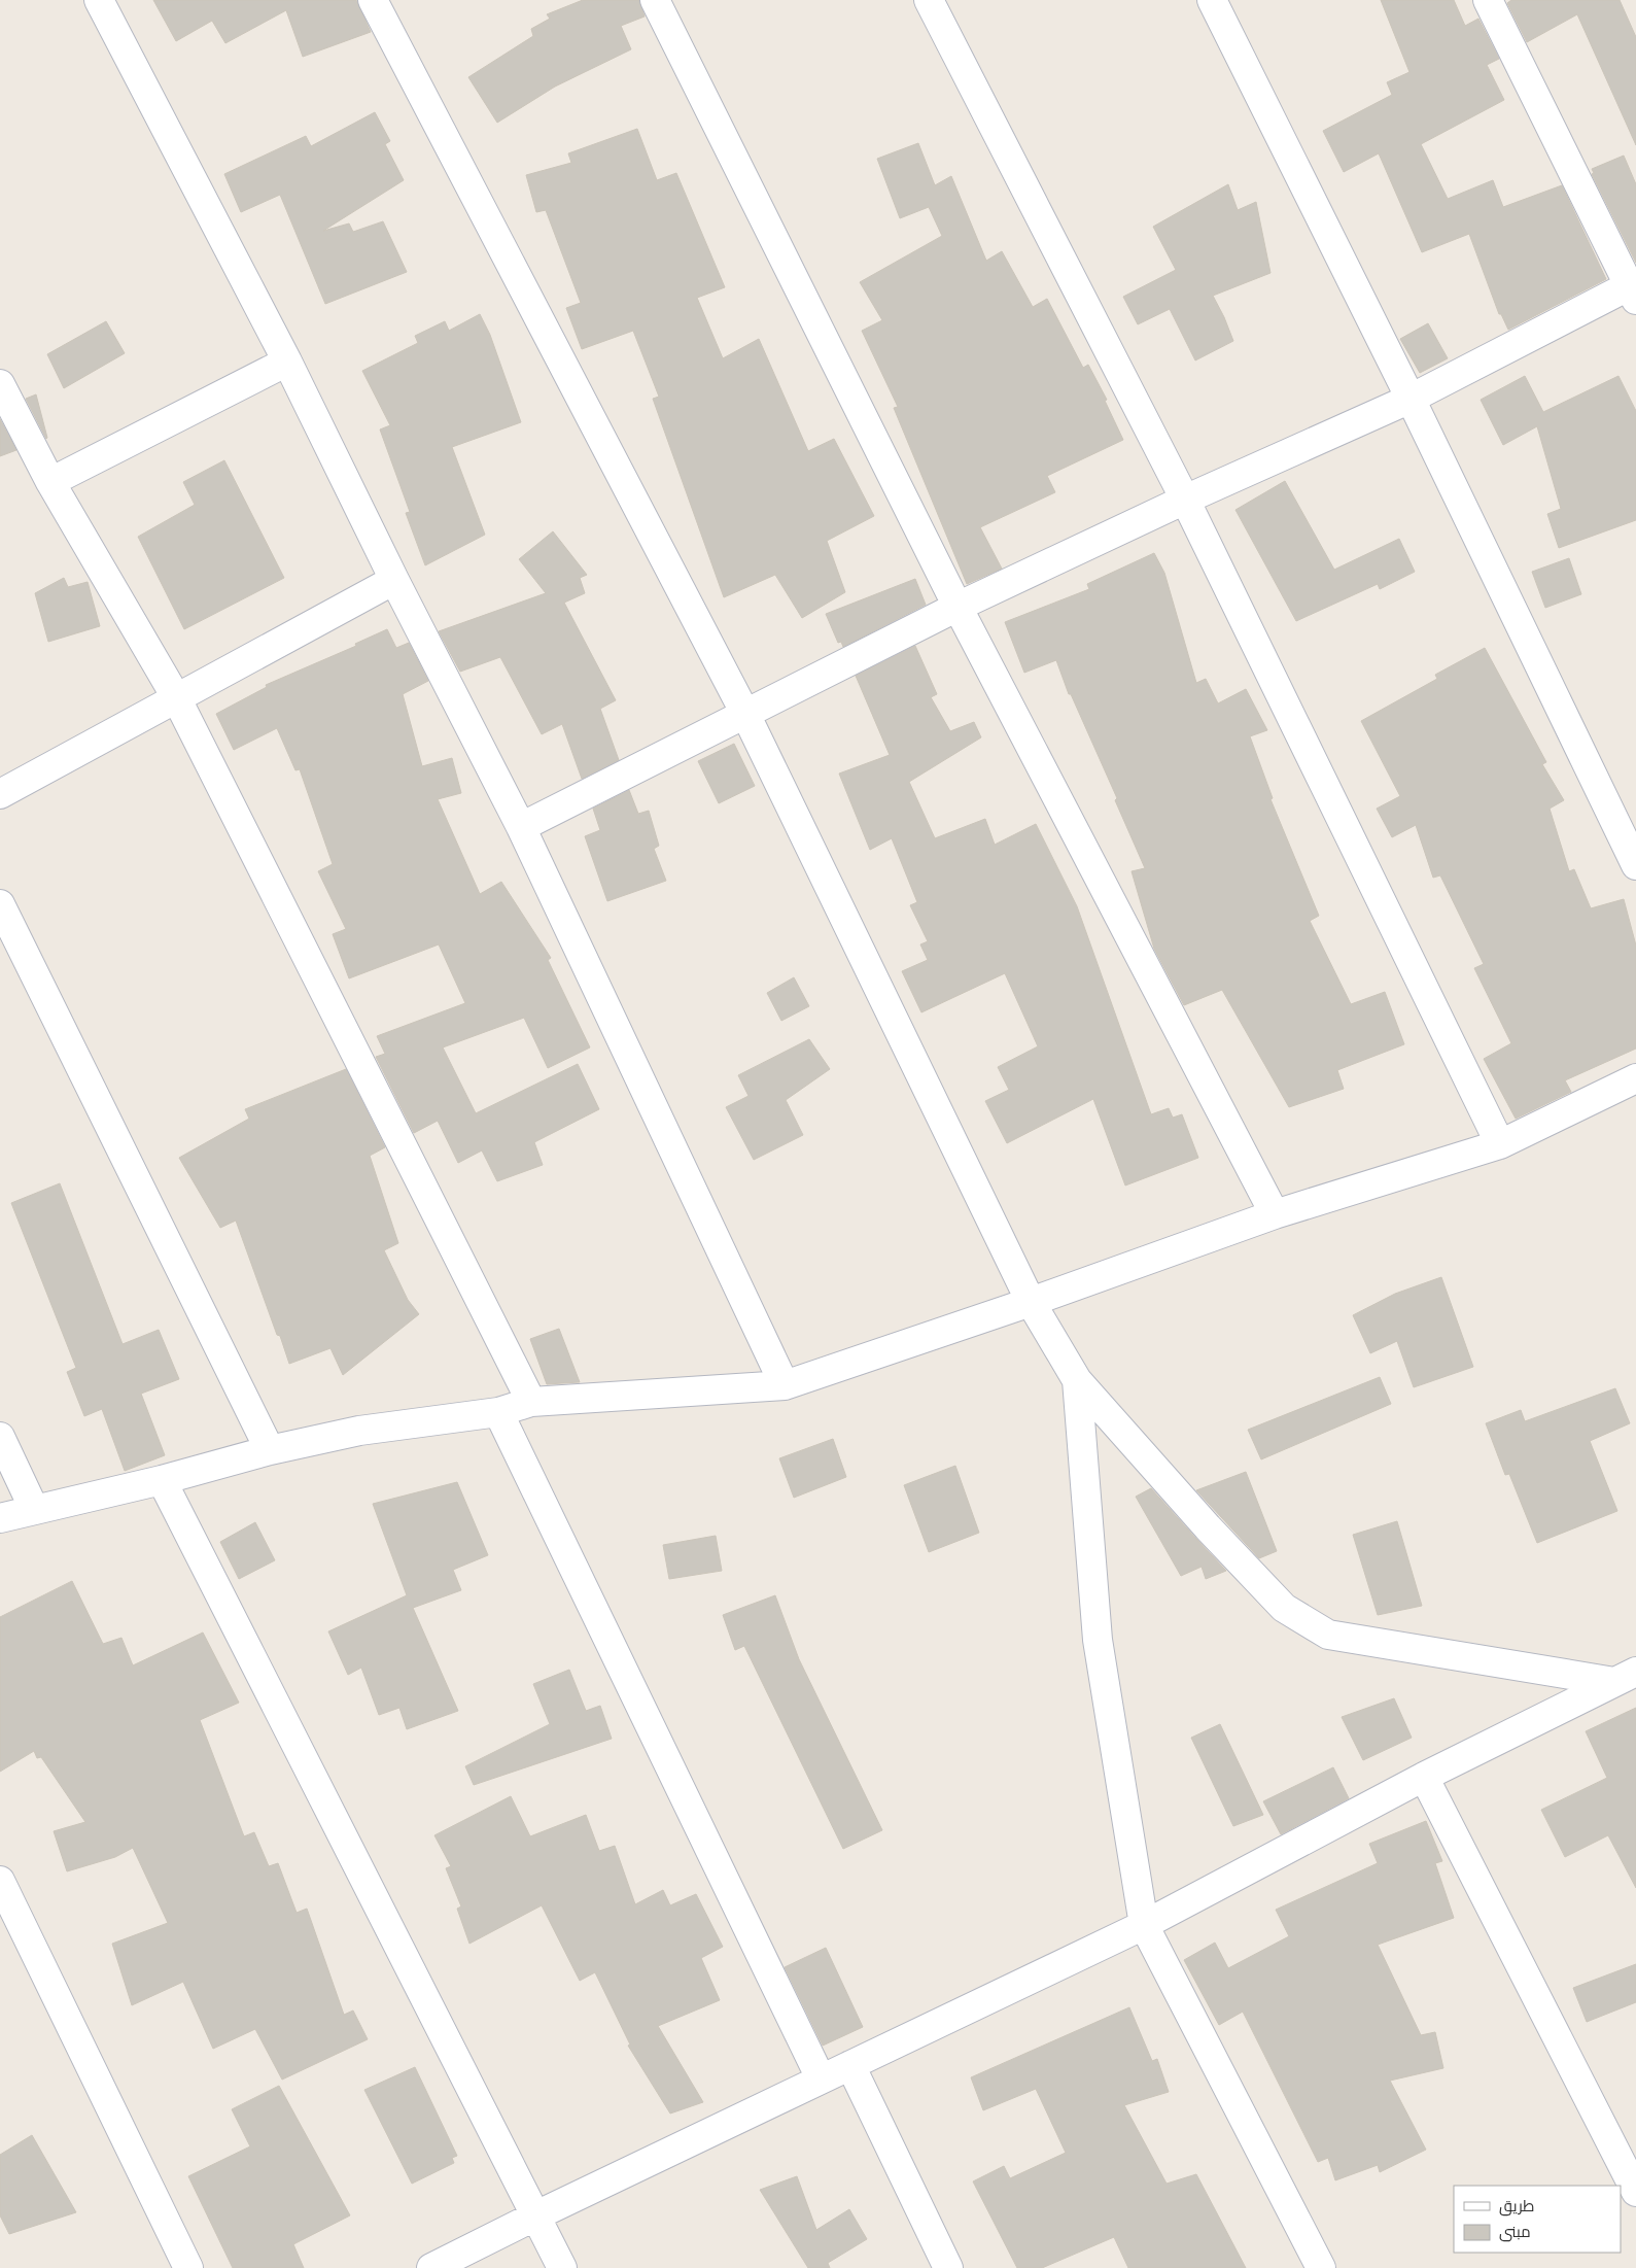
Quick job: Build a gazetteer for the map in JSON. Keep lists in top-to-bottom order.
{
  "legend": ["طريق", "مبنى"]
}
